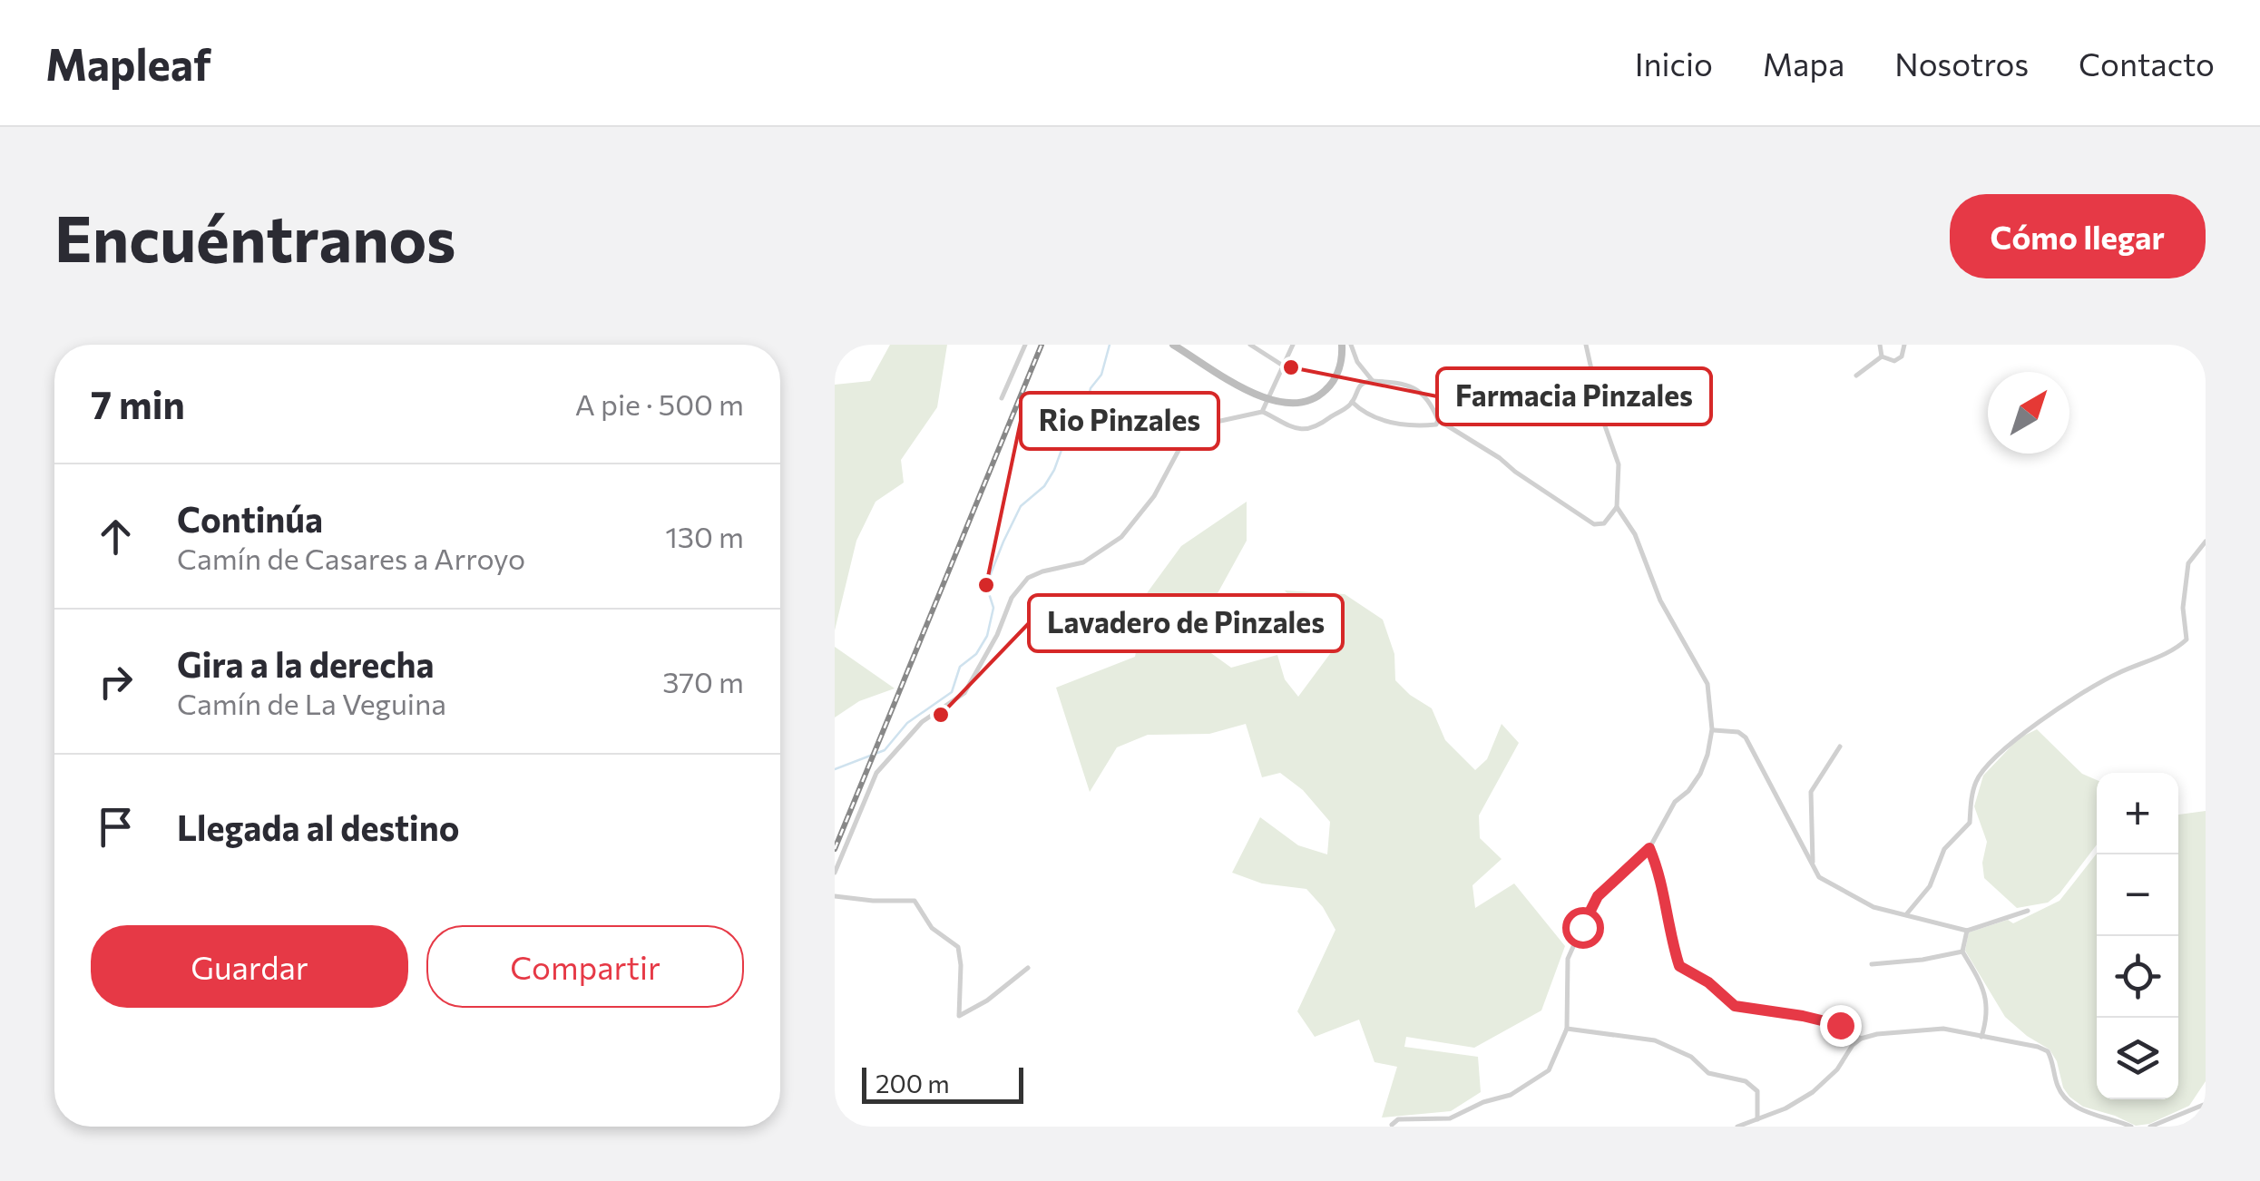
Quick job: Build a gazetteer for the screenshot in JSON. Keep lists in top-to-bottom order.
{
  "places": ["Farmacia Pinzales", "Rio Pinzales", "Lavadero de Pinzales"],
  "scale_bar": "200 m",
  "north": "top right",
  "page": {
    "header": "Mapleaf",
    "nav": [
      "Inicio",
      "Mapa",
      "Nosotros",
      "Contacto"
    ],
    "buttons": [
      "Cómo llegar",
      ["Guardar", "Compartir"]
    ],
    "title": "Encuéntranos",
    "heading": ["7 min", "A pie · 500 m"],
    "list": [
      ["Continúa", "Camín de Casares a Arroyo", "130 m"],
      ["Gira a la derecha", "Camín de La Veguina", "370 m"],
      "Llegada al destino"
    ],
    "map_buttons": ["+", "−"],
    "scale": "200 m"
  }
}
